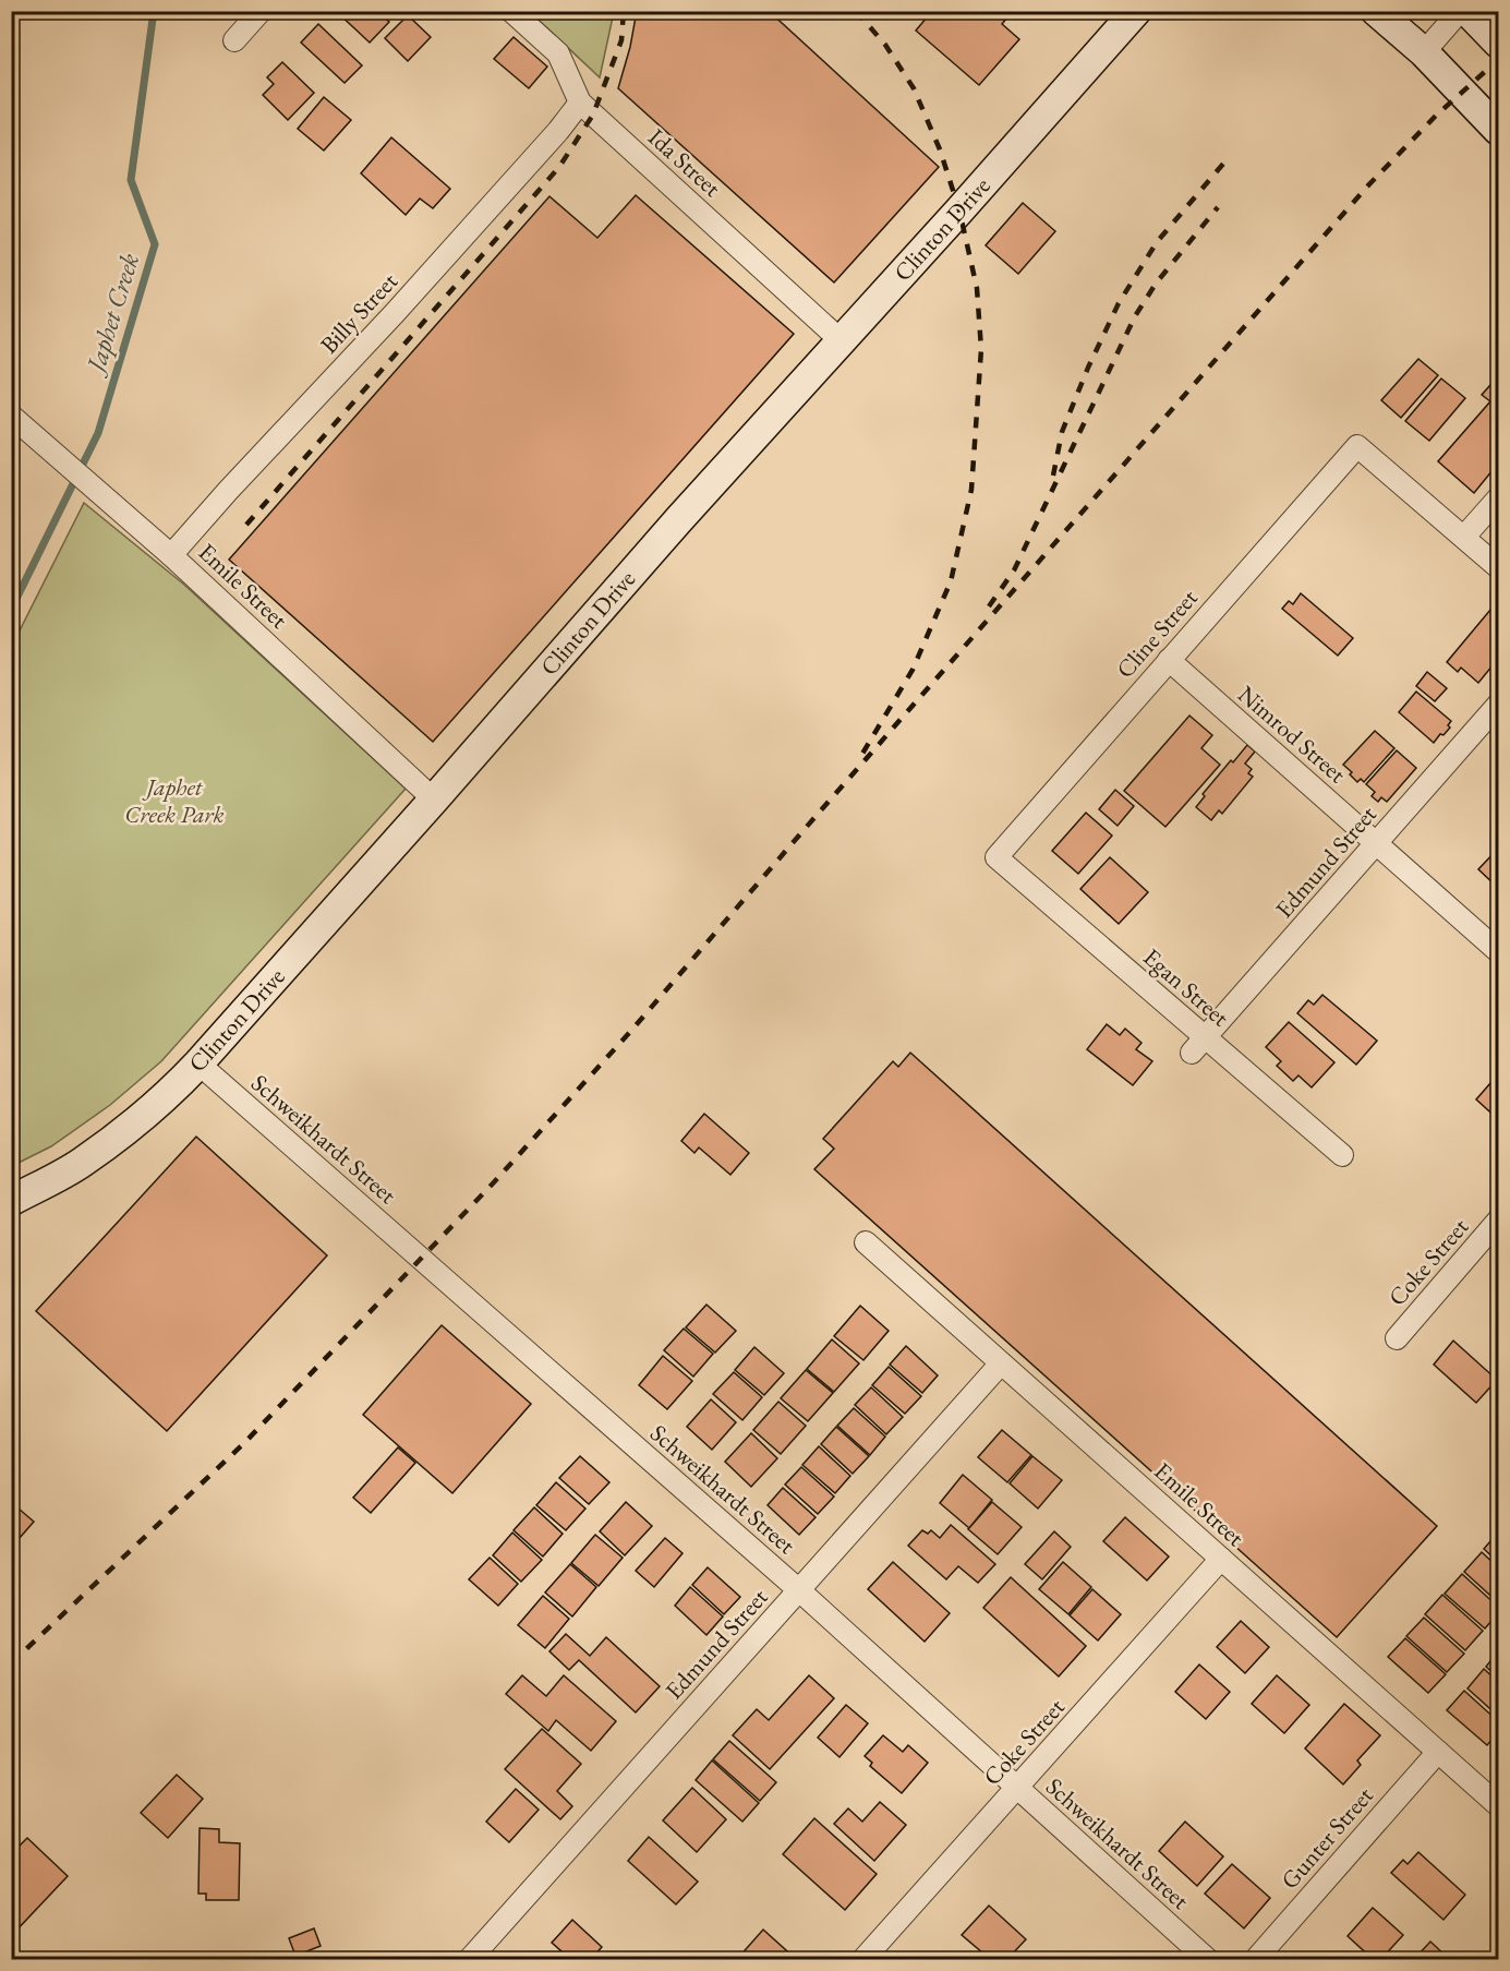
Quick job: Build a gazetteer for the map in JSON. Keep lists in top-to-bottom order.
{
  "streets": {
    "main road": ["Clinton Drive"],
    "street": [
      "Ida Street",
      "Billy Street",
      "Emile Street",
      "Cline Street",
      "Nimrod Street",
      "Edmund Street",
      "Egan Street",
      "Schweikhardt Street",
      "Coke Street",
      "Gunter Street"
    ]
  },
  "crossings": [
    ["Ida Street", "Clinton Drive"],
    ["Ida Street", "Billy Street"],
    ["Clinton Drive", "Emile Street"],
    ["Clinton Drive", "Schweikhardt Street"],
    ["Billy Street", "Emile Street"],
    ["Emile Street", "Edmund Street"],
    ["Emile Street", "Coke Street"],
    ["Emile Street", "Gunter Street"],
    ["Cline Street", "Nimrod Street"],
    ["Cline Street", "Egan Street"],
    ["Nimrod Street", "Edmund Street"],
    ["Edmund Street", "Egan Street"],
    ["Edmund Street", "Schweikhardt Street"],
    ["Schweikhardt Street", "Coke Street"]
  ],
  "water": ["Japhet Creek"],
  "parks": ["Japhet Creek Park"]
}
